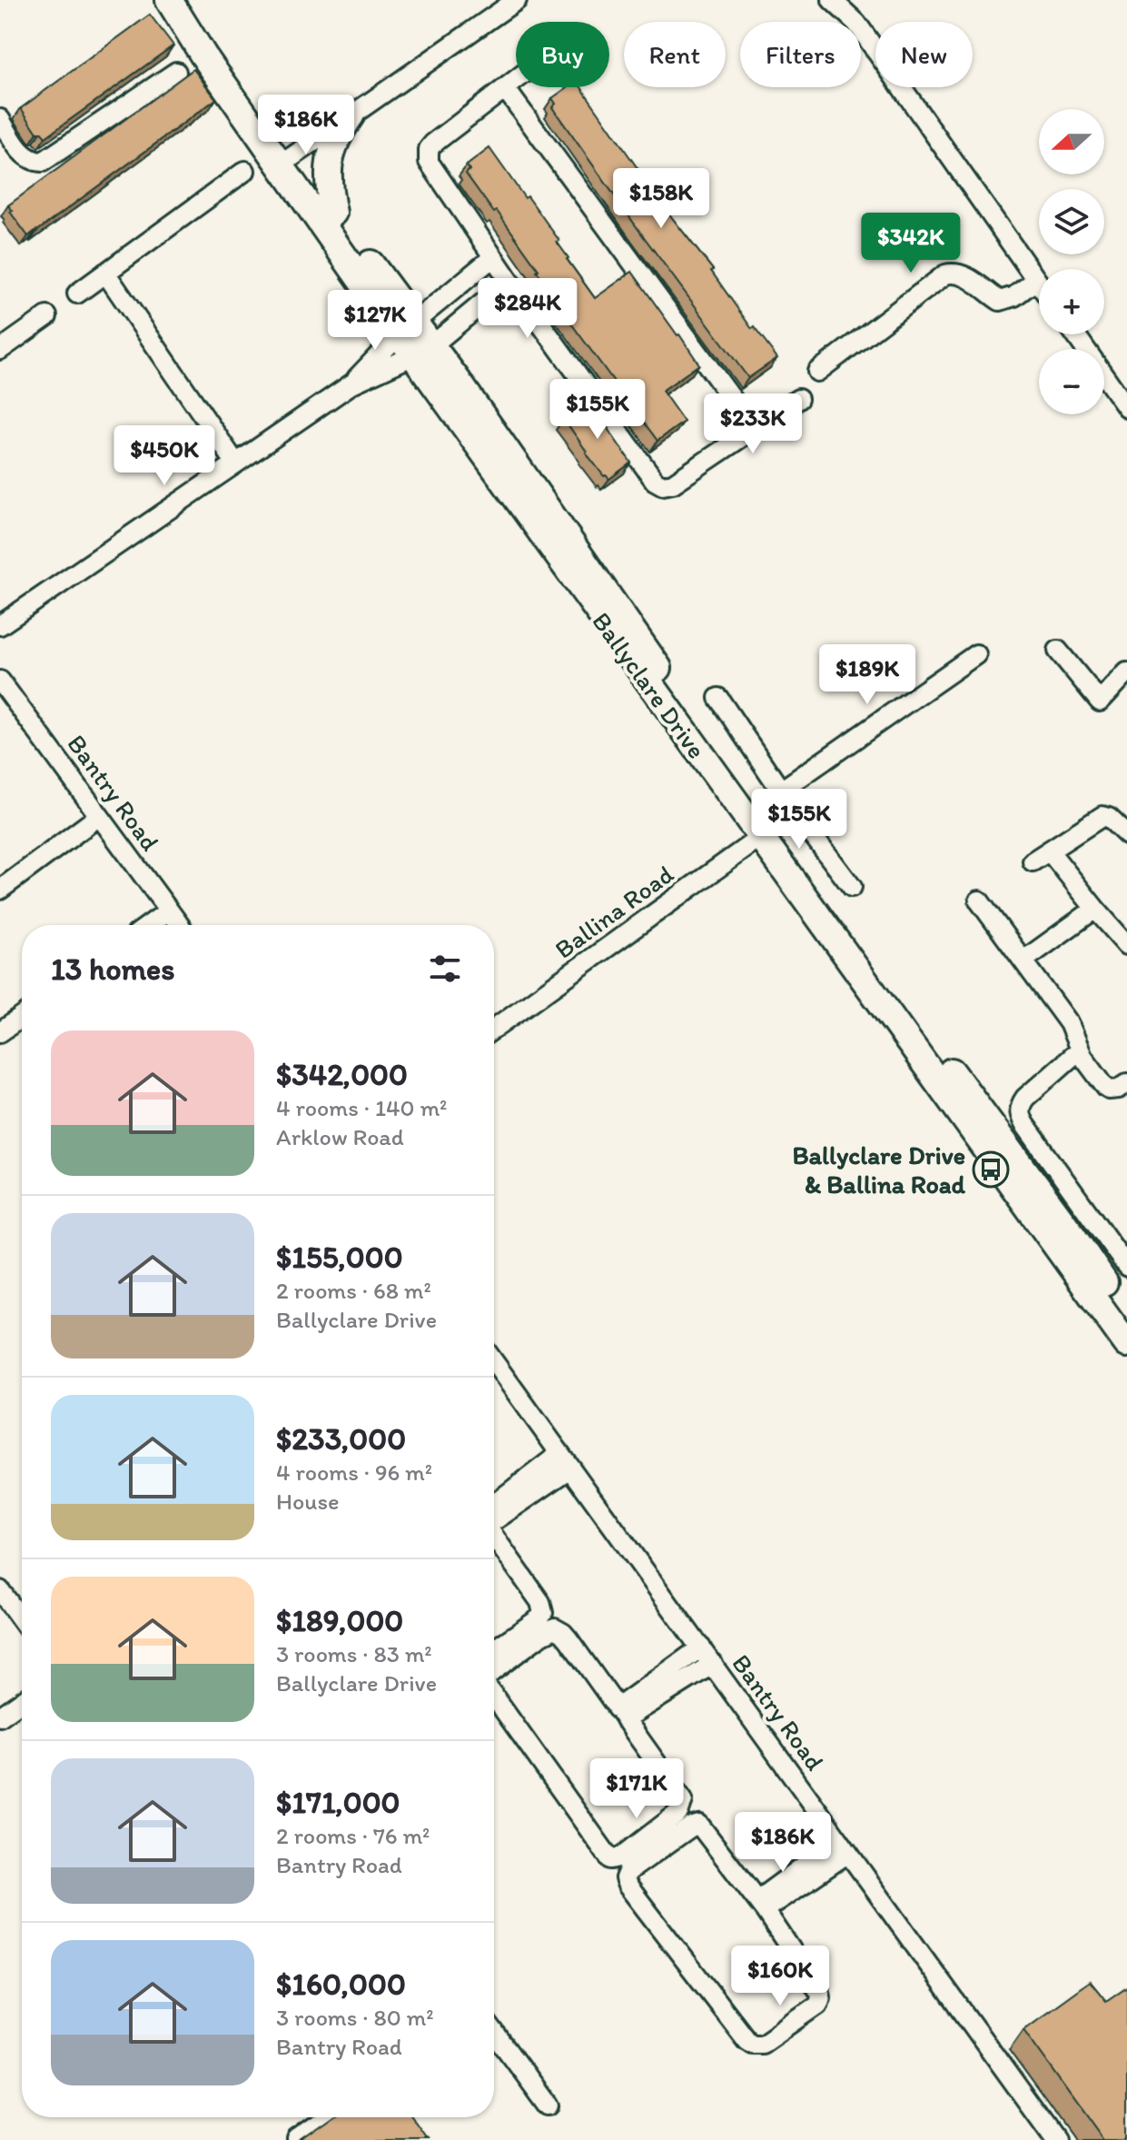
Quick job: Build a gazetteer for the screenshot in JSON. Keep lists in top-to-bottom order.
{
  "streets": {
    "street": ["Ballyclare Drive", "Bantry Road", "Ballina Road"]
  },
  "crossings": [
    ["Ballyclare Drive", "Ballina Road"]
  ],
  "places": {
    "bus stop": ["Ballyclare Drive & Ballina Road"]
  },
  "north": "left",
  "page": {
    "chip": [
      "Buy",
      "Rent",
      "Filters",
      "New"
    ],
    "price": [
      "$186K",
      "$158K",
      "$342K",
      "$284K",
      "$127K",
      "$155K",
      "$233K",
      "$450K",
      "$189K",
      "$155K",
      "$171K",
      "$186K",
      "$160K"
    ],
    "map_buttons": ["+", "−"],
    "heading": "13 homes",
    "list": [
      {
        "name": "$342,000",
        "note": "4 rooms · 140 m² · Arklow Road"
      },
      {
        "name": "$155,000",
        "note": "2 rooms · 68 m² · Ballyclare Drive"
      },
      {
        "name": "$233,000",
        "note": "4 rooms · 96 m² · House"
      },
      {
        "name": "$189,000",
        "note": "3 rooms · 83 m² · Ballyclare Drive"
      },
      {
        "name": "$171,000",
        "note": "2 rooms · 76 m² · Bantry Road"
      },
      {
        "name": "$160,000",
        "note": "3 rooms · 80 m² · Bantry Road"
      }
    ]
  }
}
